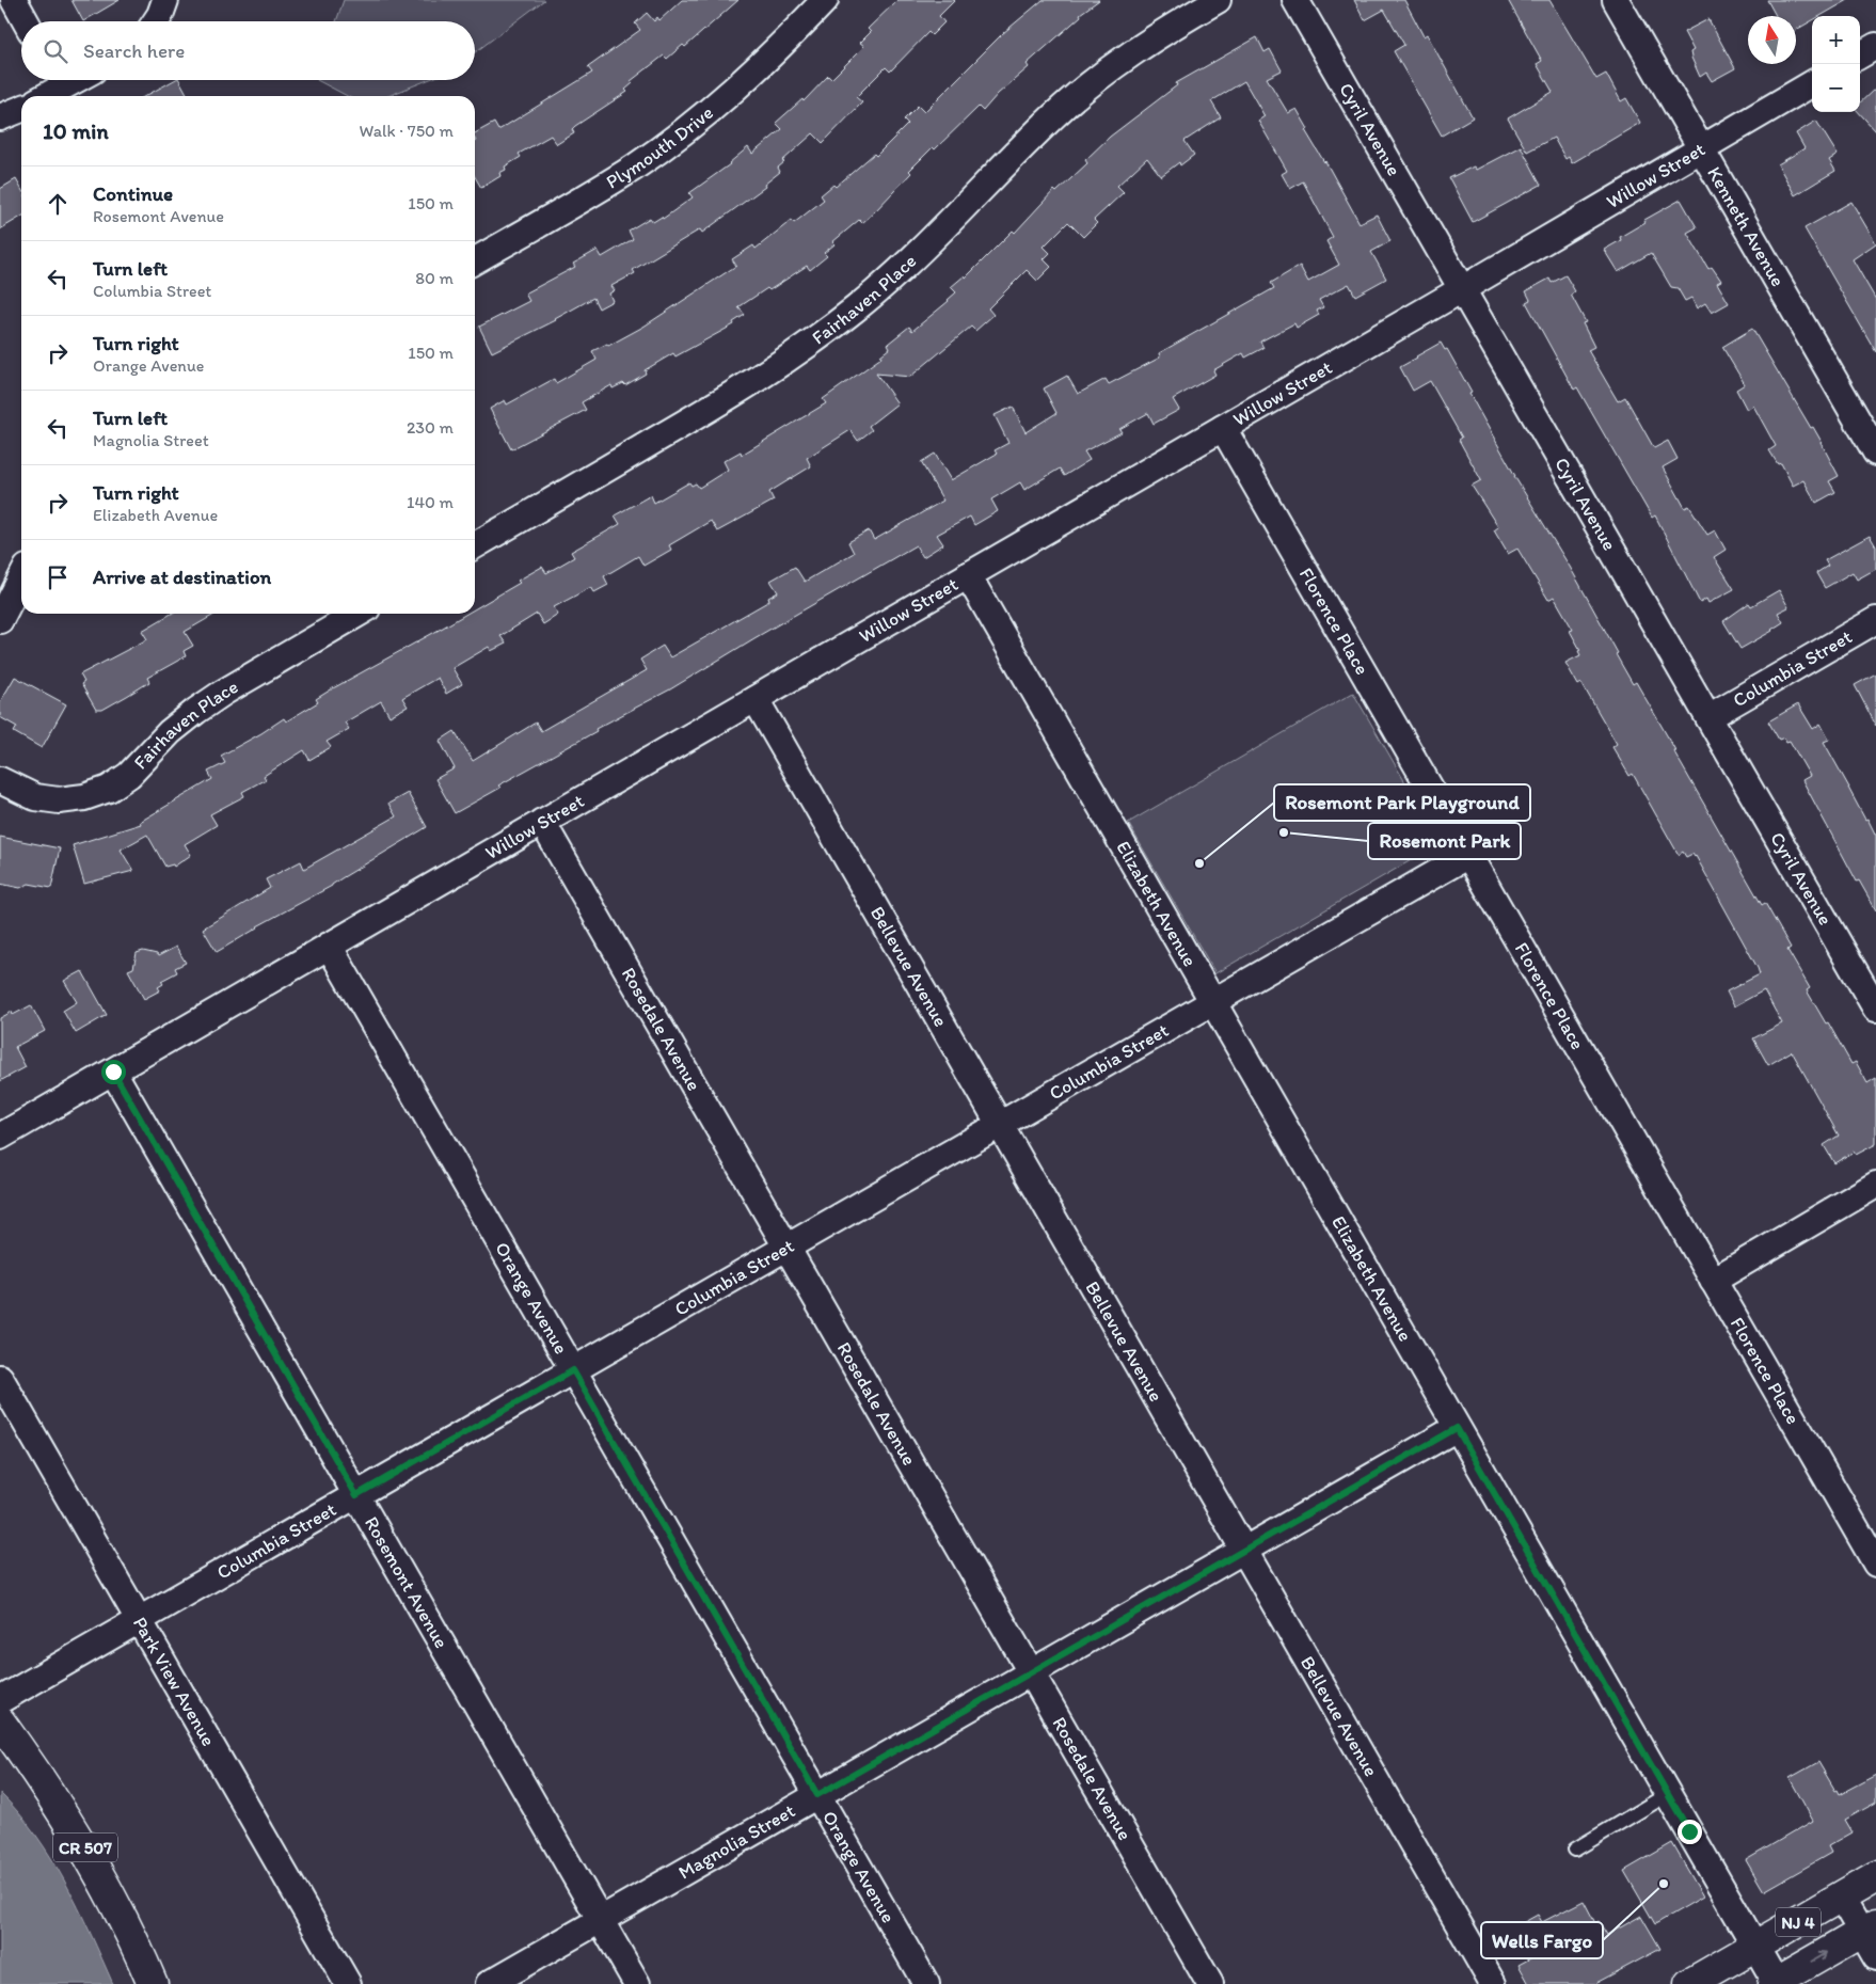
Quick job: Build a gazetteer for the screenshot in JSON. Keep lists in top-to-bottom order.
{
  "streets": {
    "main road": ["CR 507", "NJ 4"],
    "street": [
      "Cyril Avenue",
      "Plymouth Drive",
      "Willow Street",
      "Kenneth Avenue",
      "Fairhaven Place",
      "Florence Place",
      "Columbia Street",
      "Elizabeth Avenue",
      "Bellevue Avenue",
      "Rosedale Avenue",
      "Orange Avenue",
      "Rosemont Avenue",
      "Park View Avenue",
      "Magnolia Street"
    ]
  },
  "crossings": [
    ["Cyril Avenue", "Willow Street"],
    ["Cyril Avenue", "Columbia Street"],
    ["Willow Street", "Kenneth Avenue"],
    ["Willow Street", "Florence Place"],
    ["Willow Street", "Elizabeth Avenue"],
    ["Willow Street", "Bellevue Avenue"],
    ["Willow Street", "Rosedale Avenue"],
    ["Willow Street", "Orange Avenue"],
    ["Willow Street", "Rosemont Avenue"],
    ["Florence Place", "Columbia Street"],
    ["Columbia Street", "Elizabeth Avenue"],
    ["Columbia Street", "Bellevue Avenue"],
    ["Columbia Street", "Rosedale Avenue"],
    ["Columbia Street", "Orange Avenue"],
    ["Columbia Street", "Rosemont Avenue"],
    ["Columbia Street", "Park View Avenue"],
    ["Elizabeth Avenue", "Magnolia Street"],
    ["Elizabeth Avenue", "NJ 4"],
    ["Bellevue Avenue", "Magnolia Street"],
    ["Rosedale Avenue", "Magnolia Street"],
    ["Orange Avenue", "Magnolia Street"],
    ["Rosemont Avenue", "Magnolia Street"]
  ],
  "places": ["Rosemont Park", "Rosemont Park Playground", "Wells Fargo"],
  "north": "top",
  "page": {
    "map_buttons": ["+", "−"],
    "search": "Search here",
    "heading": ["10 min", "Walk · 750 m"],
    "list": [
      ["Continue", "Rosemont Avenue", "150 m"],
      ["Turn left", "Columbia Street", "80 m"],
      ["Turn right", "Orange Avenue", "150 m"],
      ["Turn left", "Magnolia Street", "230 m"],
      ["Turn right", "Elizabeth Avenue", "140 m"],
      "Arrive at destination"
    ]
  }
}
